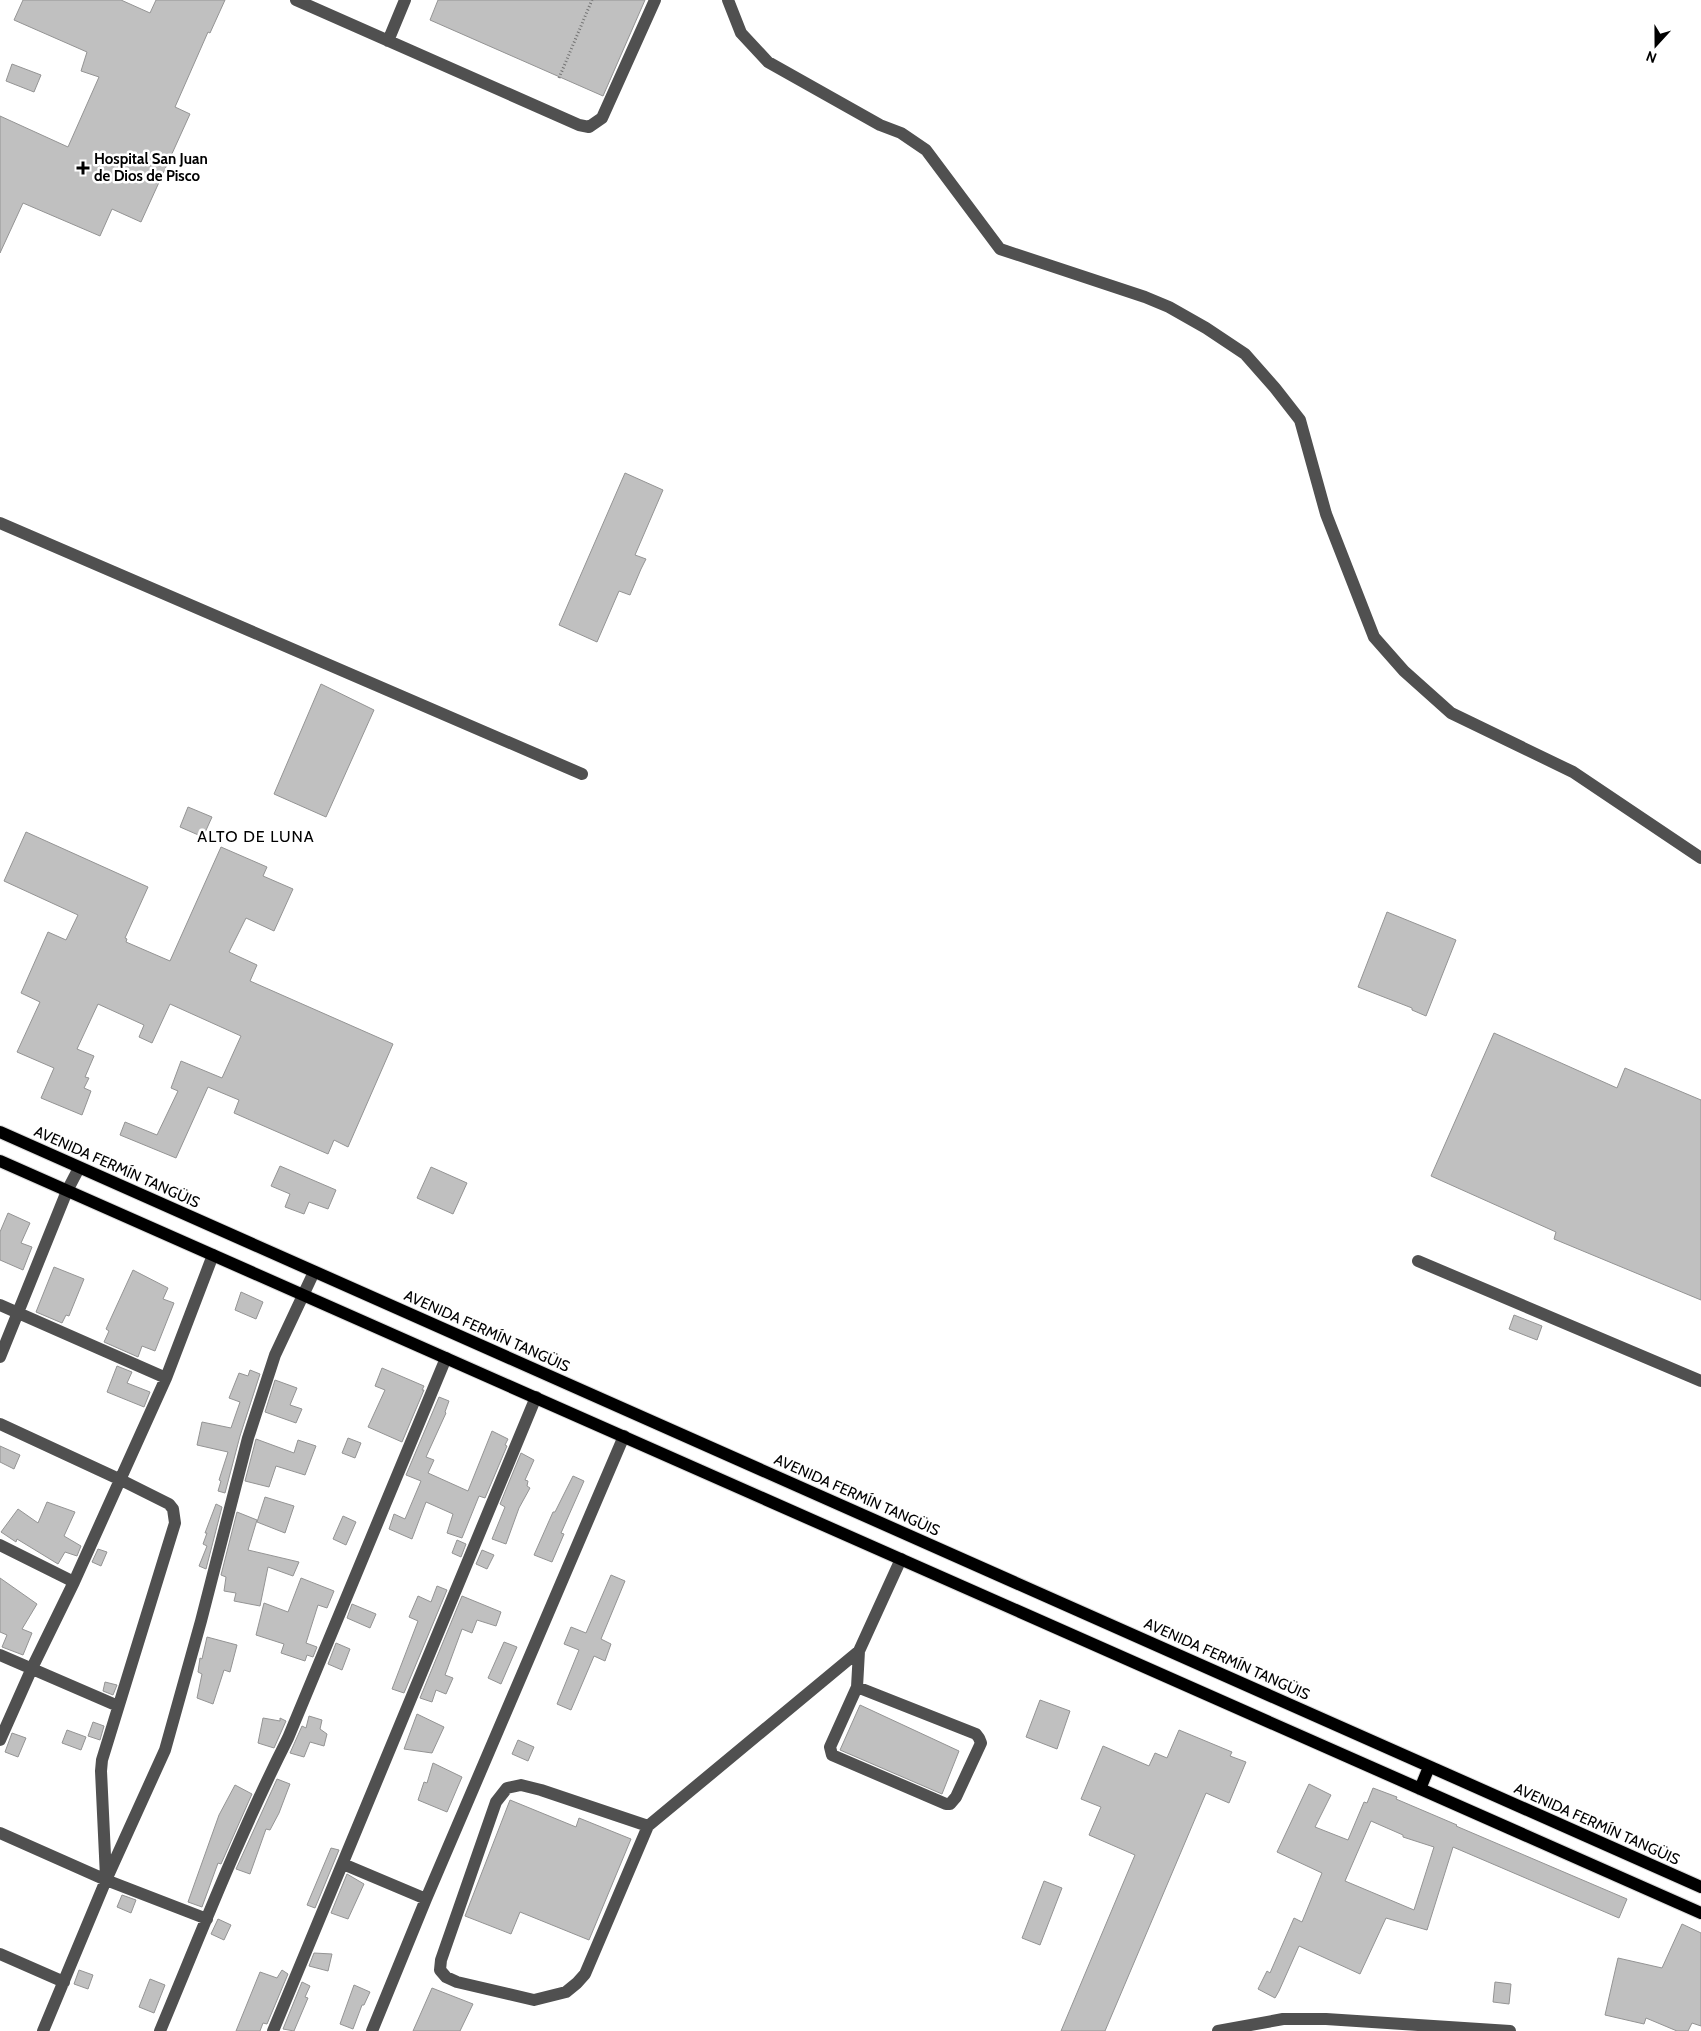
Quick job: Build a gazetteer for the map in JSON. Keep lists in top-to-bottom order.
{
  "streets": {
    "main road": ["AVENIDA FERMÍN TANGÜIS"]
  },
  "districts": ["ALTO DE LUNA"],
  "places": {
    "health": ["Hospital San Juan de Dios de Pisco"]
  },
  "north": "bottom"
}
